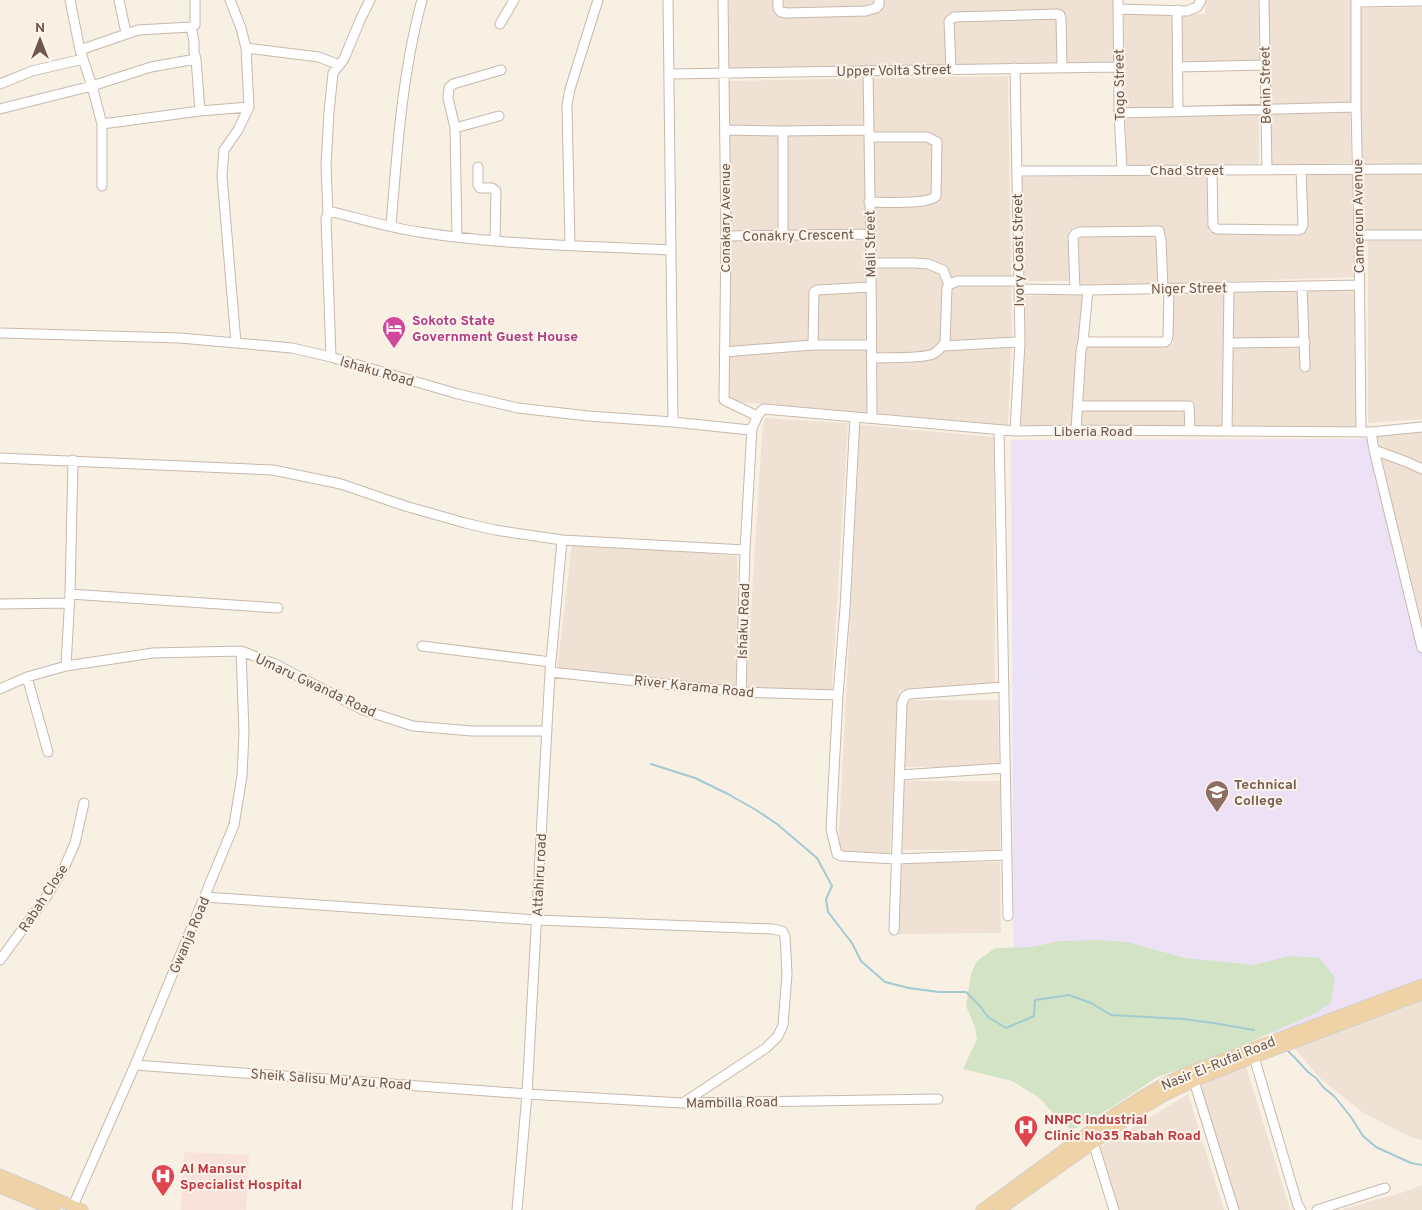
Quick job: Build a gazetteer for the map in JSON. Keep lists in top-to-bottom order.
{
  "streets": {
    "main road": ["Nasir El-Rufai Road"],
    "street": [
      "Upper Volta Street",
      "Togo Street",
      "Benin Street",
      "Chad Street",
      "Cameroun Avenue",
      "Conakary Avenue",
      "Conakry Crescent",
      "Mali Street",
      "Ivory Coast Street",
      "Niger Street",
      "Ishaku Road",
      "Liberia Road",
      "Umaru Gwanda Road",
      "River Karama Road",
      "Attahiru road",
      "Rabah Close",
      "Gwanja Road",
      "Sheik Salisu Mu'Azu Road",
      "Mambilla Road"
    ]
  },
  "crossings": [
    ["Upper Volta Street", "Togo Street"],
    ["Upper Volta Street", "Conakary Avenue"],
    ["Upper Volta Street", "Mali Street"],
    ["Upper Volta Street", "Ivory Coast Street"],
    ["Togo Street", "Chad Street"],
    ["Benin Street", "Chad Street"],
    ["Chad Street", "Cameroun Avenue"],
    ["Chad Street", "Ivory Coast Street"],
    ["Cameroun Avenue", "Niger Street"],
    ["Cameroun Avenue", "Liberia Road"],
    ["Conakary Avenue", "Conakry Crescent"],
    ["Conakary Avenue", "Ishaku Road"],
    ["Conakry Crescent", "Mali Street"],
    ["Mali Street", "Liberia Road"],
    ["Ivory Coast Street", "Niger Street"],
    ["Ivory Coast Street", "Liberia Road"],
    ["Ishaku Road", "Liberia Road"],
    ["Ishaku Road", "River Karama Road"],
    ["Umaru Gwanda Road", "Attahiru road"],
    ["Umaru Gwanda Road", "Gwanja Road"],
    ["River Karama Road", "Attahiru road"],
    ["Attahiru road", "Sheik Salisu Mu'Azu Road"],
    ["Attahiru road", "Mambilla Road"],
    ["Gwanja Road", "Sheik Salisu Mu'Azu Road"],
    ["Sheik Salisu Mu'Azu Road", "Mambilla Road"]
  ],
  "places": {
    "hotel": ["Sokoto State Government Guest House"],
    "school or university": ["Technical College"],
    "hospital": ["NNPC Industrial Clinic No35 Rabah Road", "Al Mansur Specialist Hospital"]
  },
  "north": "top"
}
